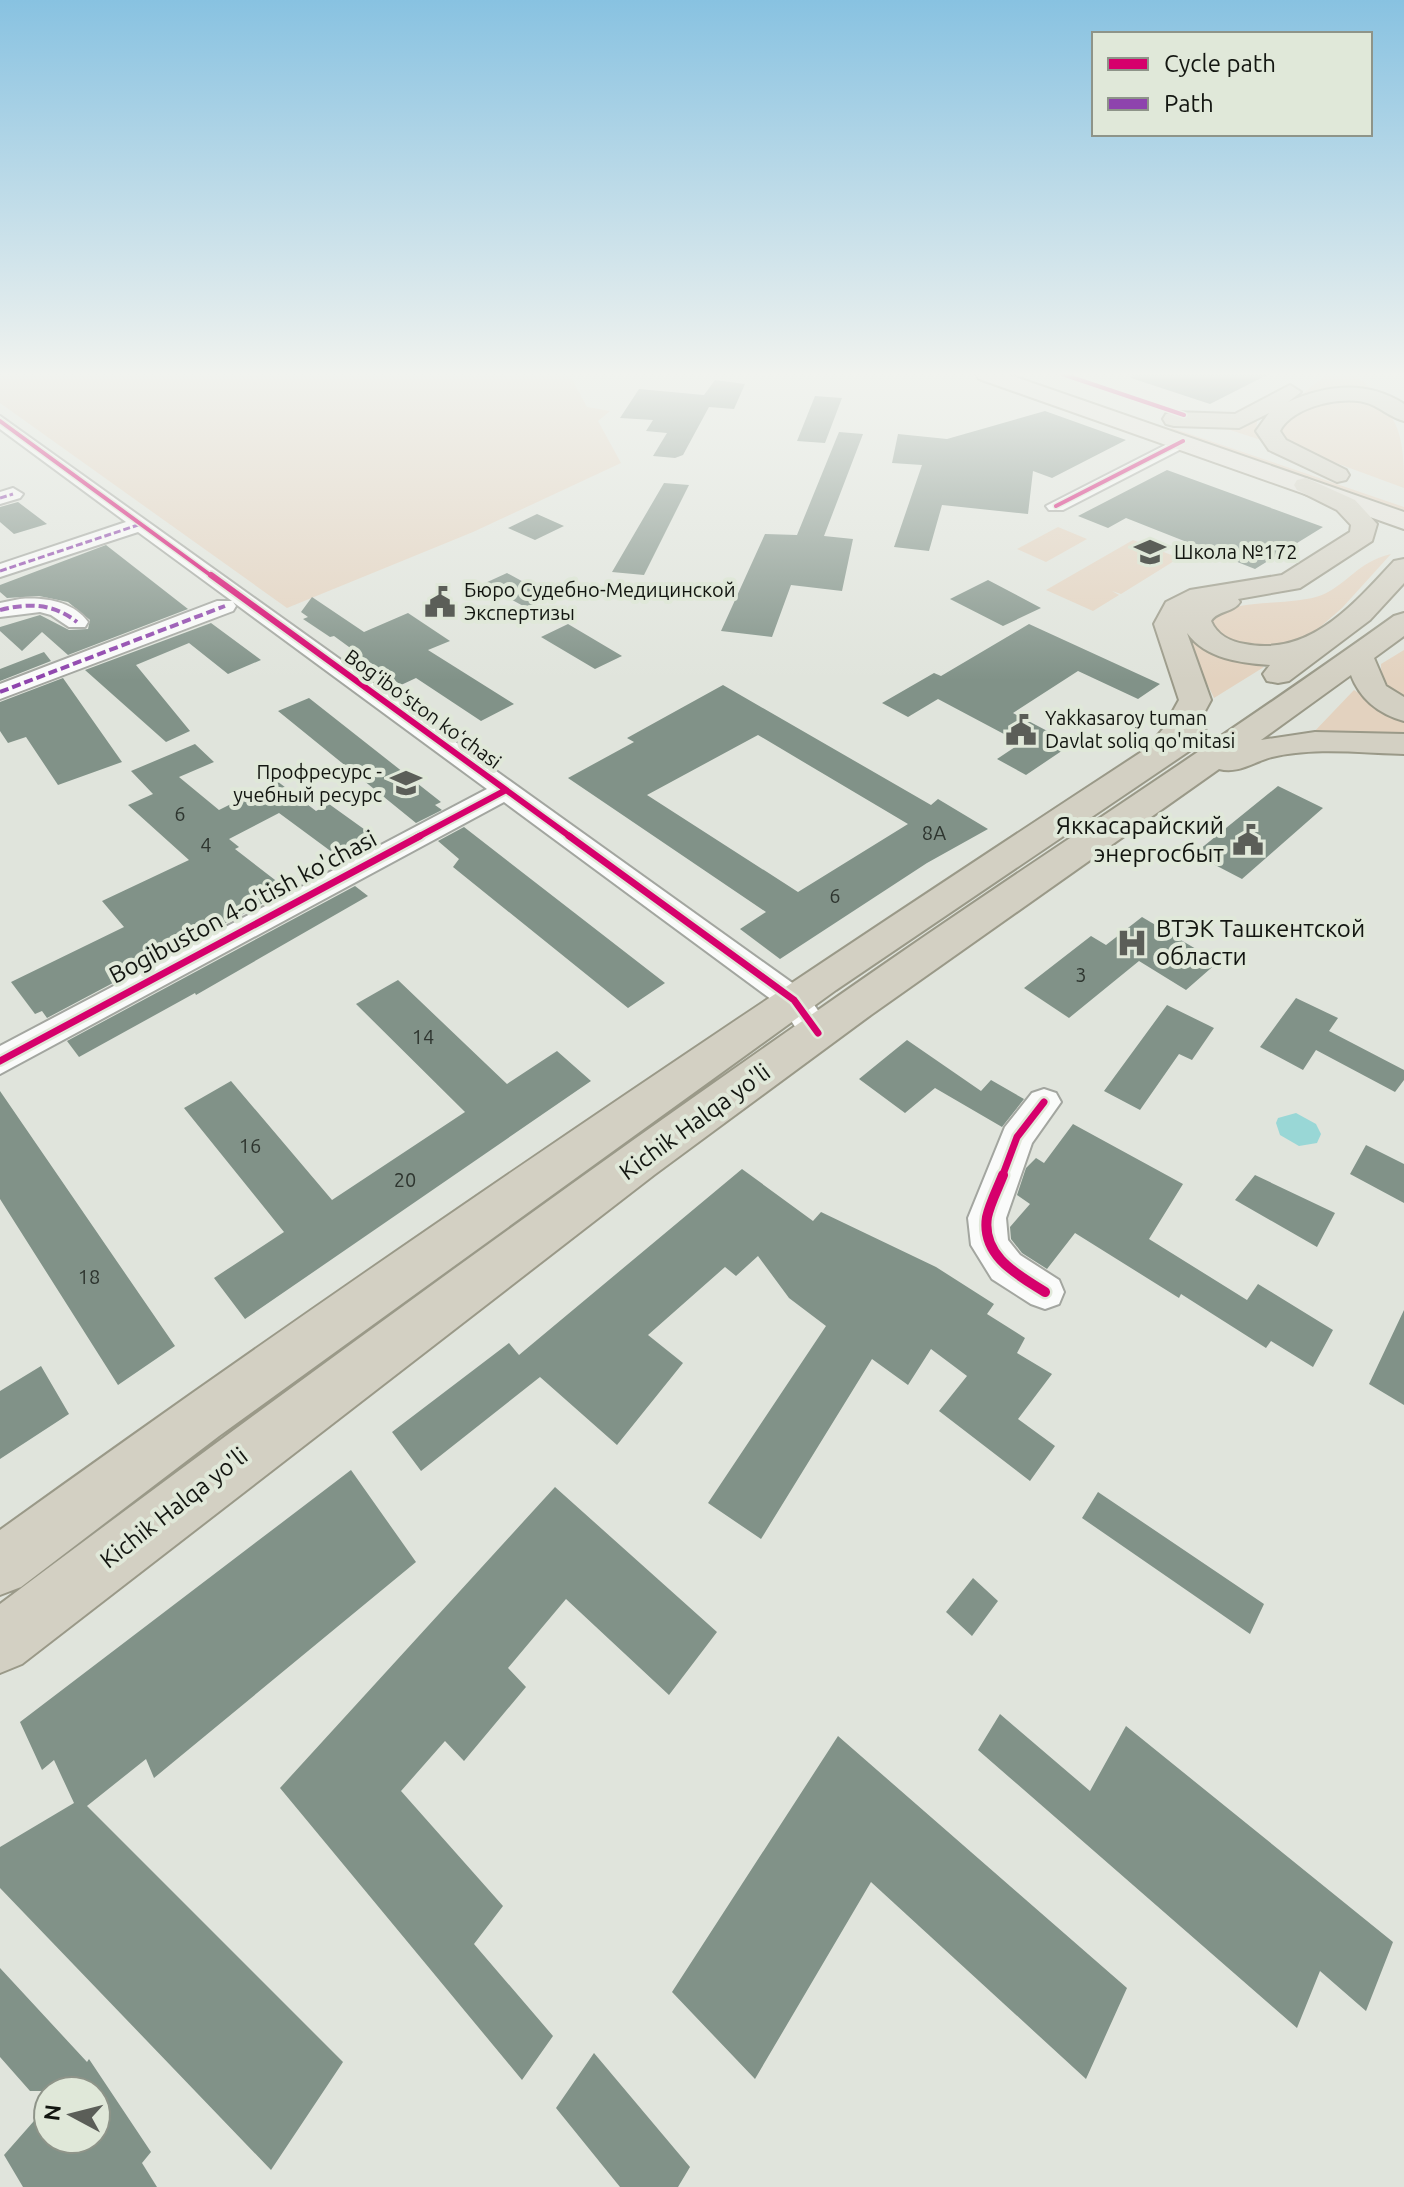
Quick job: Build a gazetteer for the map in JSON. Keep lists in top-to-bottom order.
{
  "streets": {
    "highway": ["Kichik Halqa yo'li"],
    "street": ["Bogʻiboʻston koʻchasi", "Bogibuston 4-o'tish ko'chasi"]
  },
  "crossings": [
    ["Bogʻiboʻston koʻchasi", "Bogibuston 4-o'tish ko'chasi"],
    ["Bogʻiboʻston koʻchasi", "Kichik Halqa yo'li"]
  ],
  "places": {
    "school or university": ["Школа №172", "Профресурс - учебный ресурс"],
    "public building": ["Бюро Судебно-Медицинской Экспертизы", "Yakkasaroy tuman Davlat soliq qo'mitasi", "Яккасарайский энергосбыт"],
    "hospital": ["ВТЭК Ташкентской области"]
  },
  "house_numbers": [
    "6",
    "8A",
    "4",
    "6",
    "3",
    "14",
    "16",
    "20",
    "18"
  ],
  "legend": ["Cycle path", "Path"],
  "north": "left"
}
